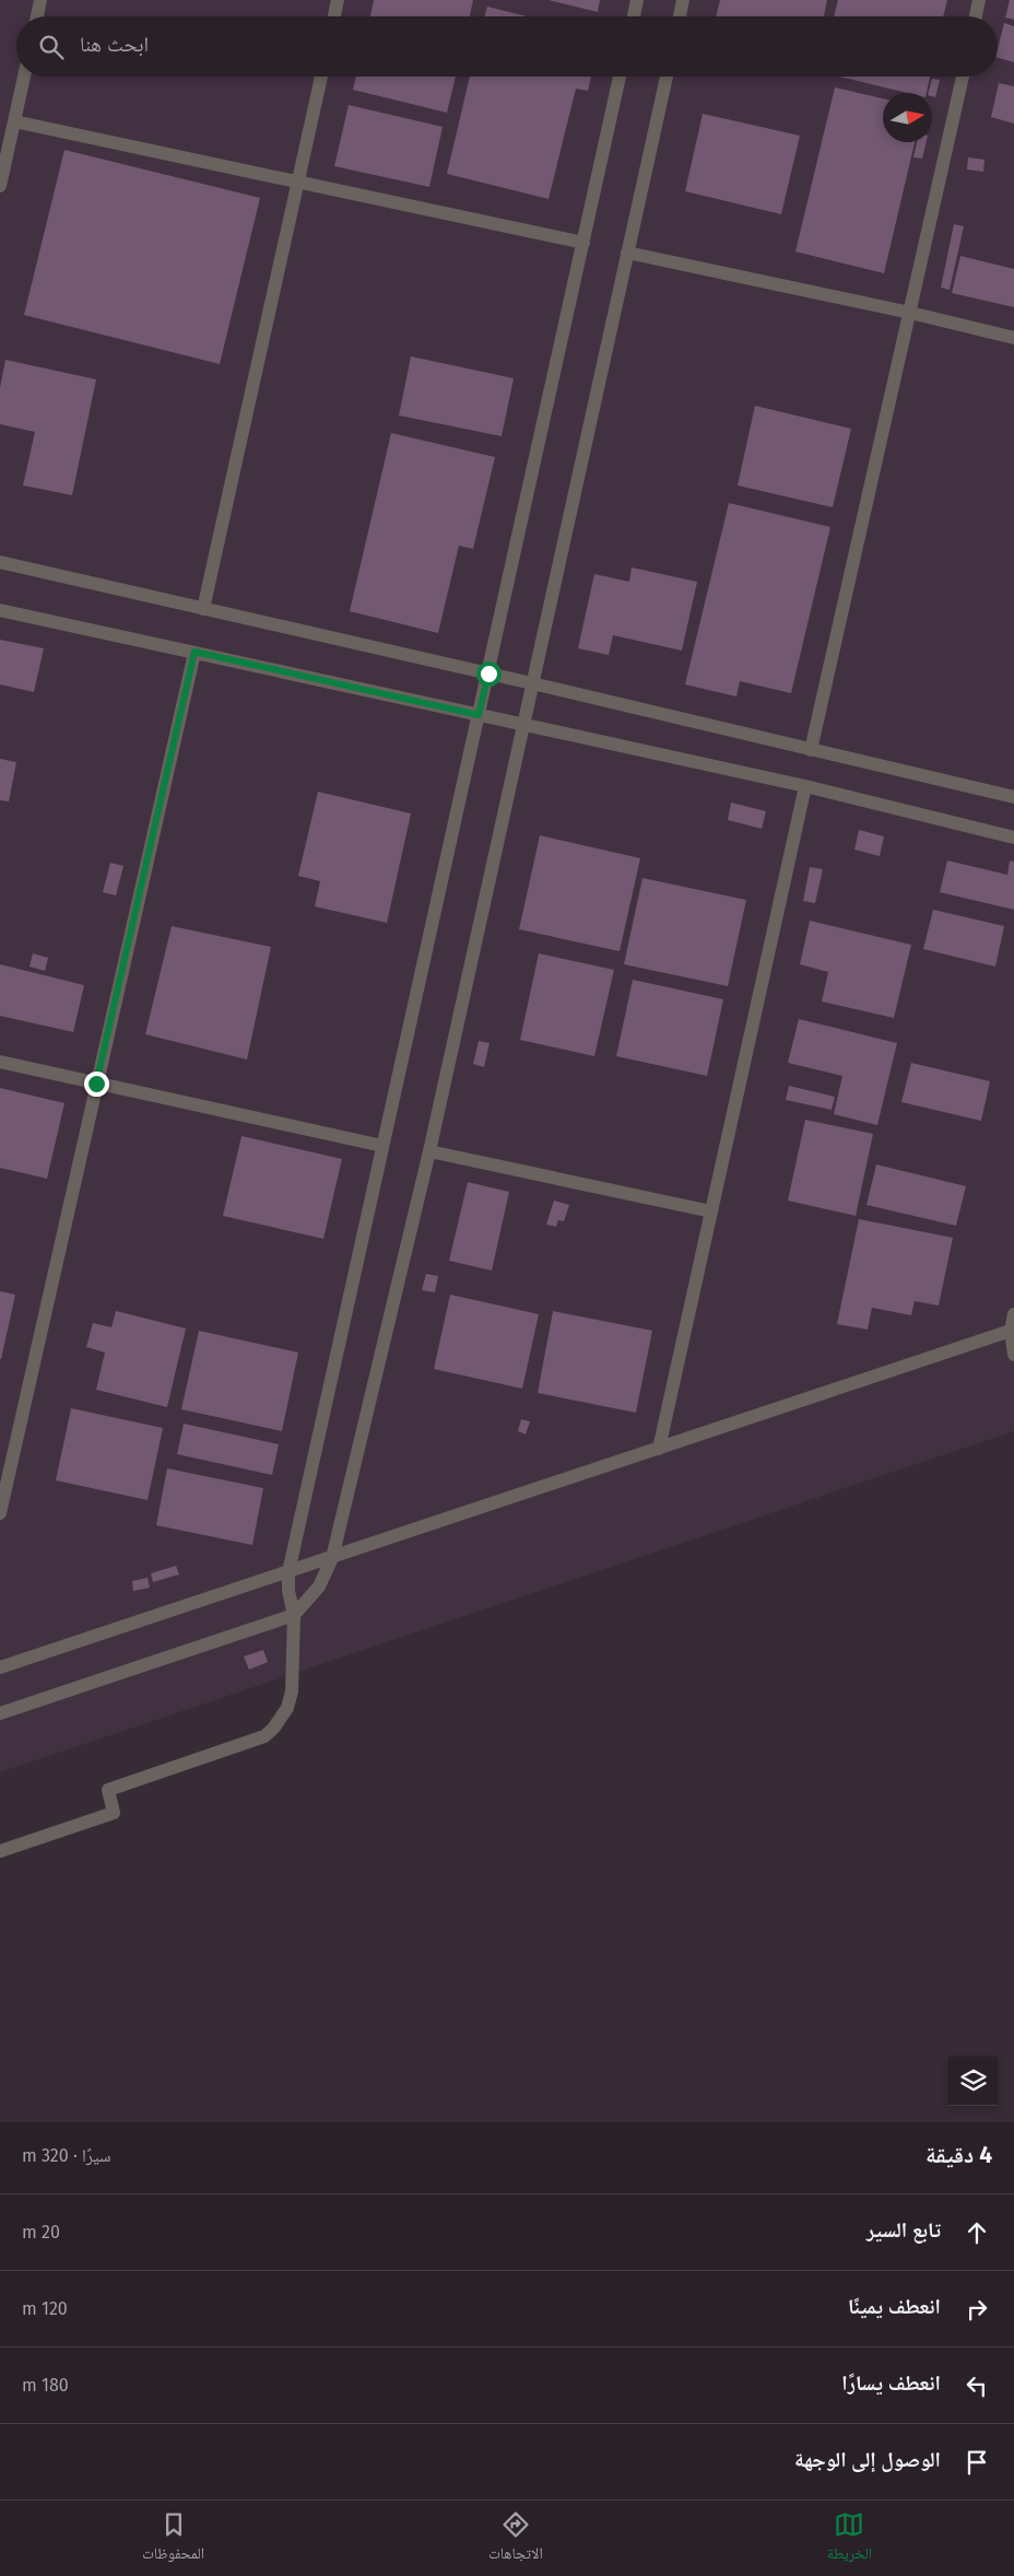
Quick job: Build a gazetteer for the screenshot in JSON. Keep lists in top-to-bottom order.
{
  "north": "right",
  "page": {
    "search": "ابحث هنا",
    "heading": ["4 دقيقة", "سيرًا · 320 m"],
    "list": [
      ["تابع السير", "20 m"],
      ["انعطف يمينًا", "120 m"],
      ["انعطف يسارًا", "180 m"],
      "الوصول إلى الوجهة"
    ],
    "nav": ["الخريطة", "الاتجاهات", "المحفوظات"]
  }
}
